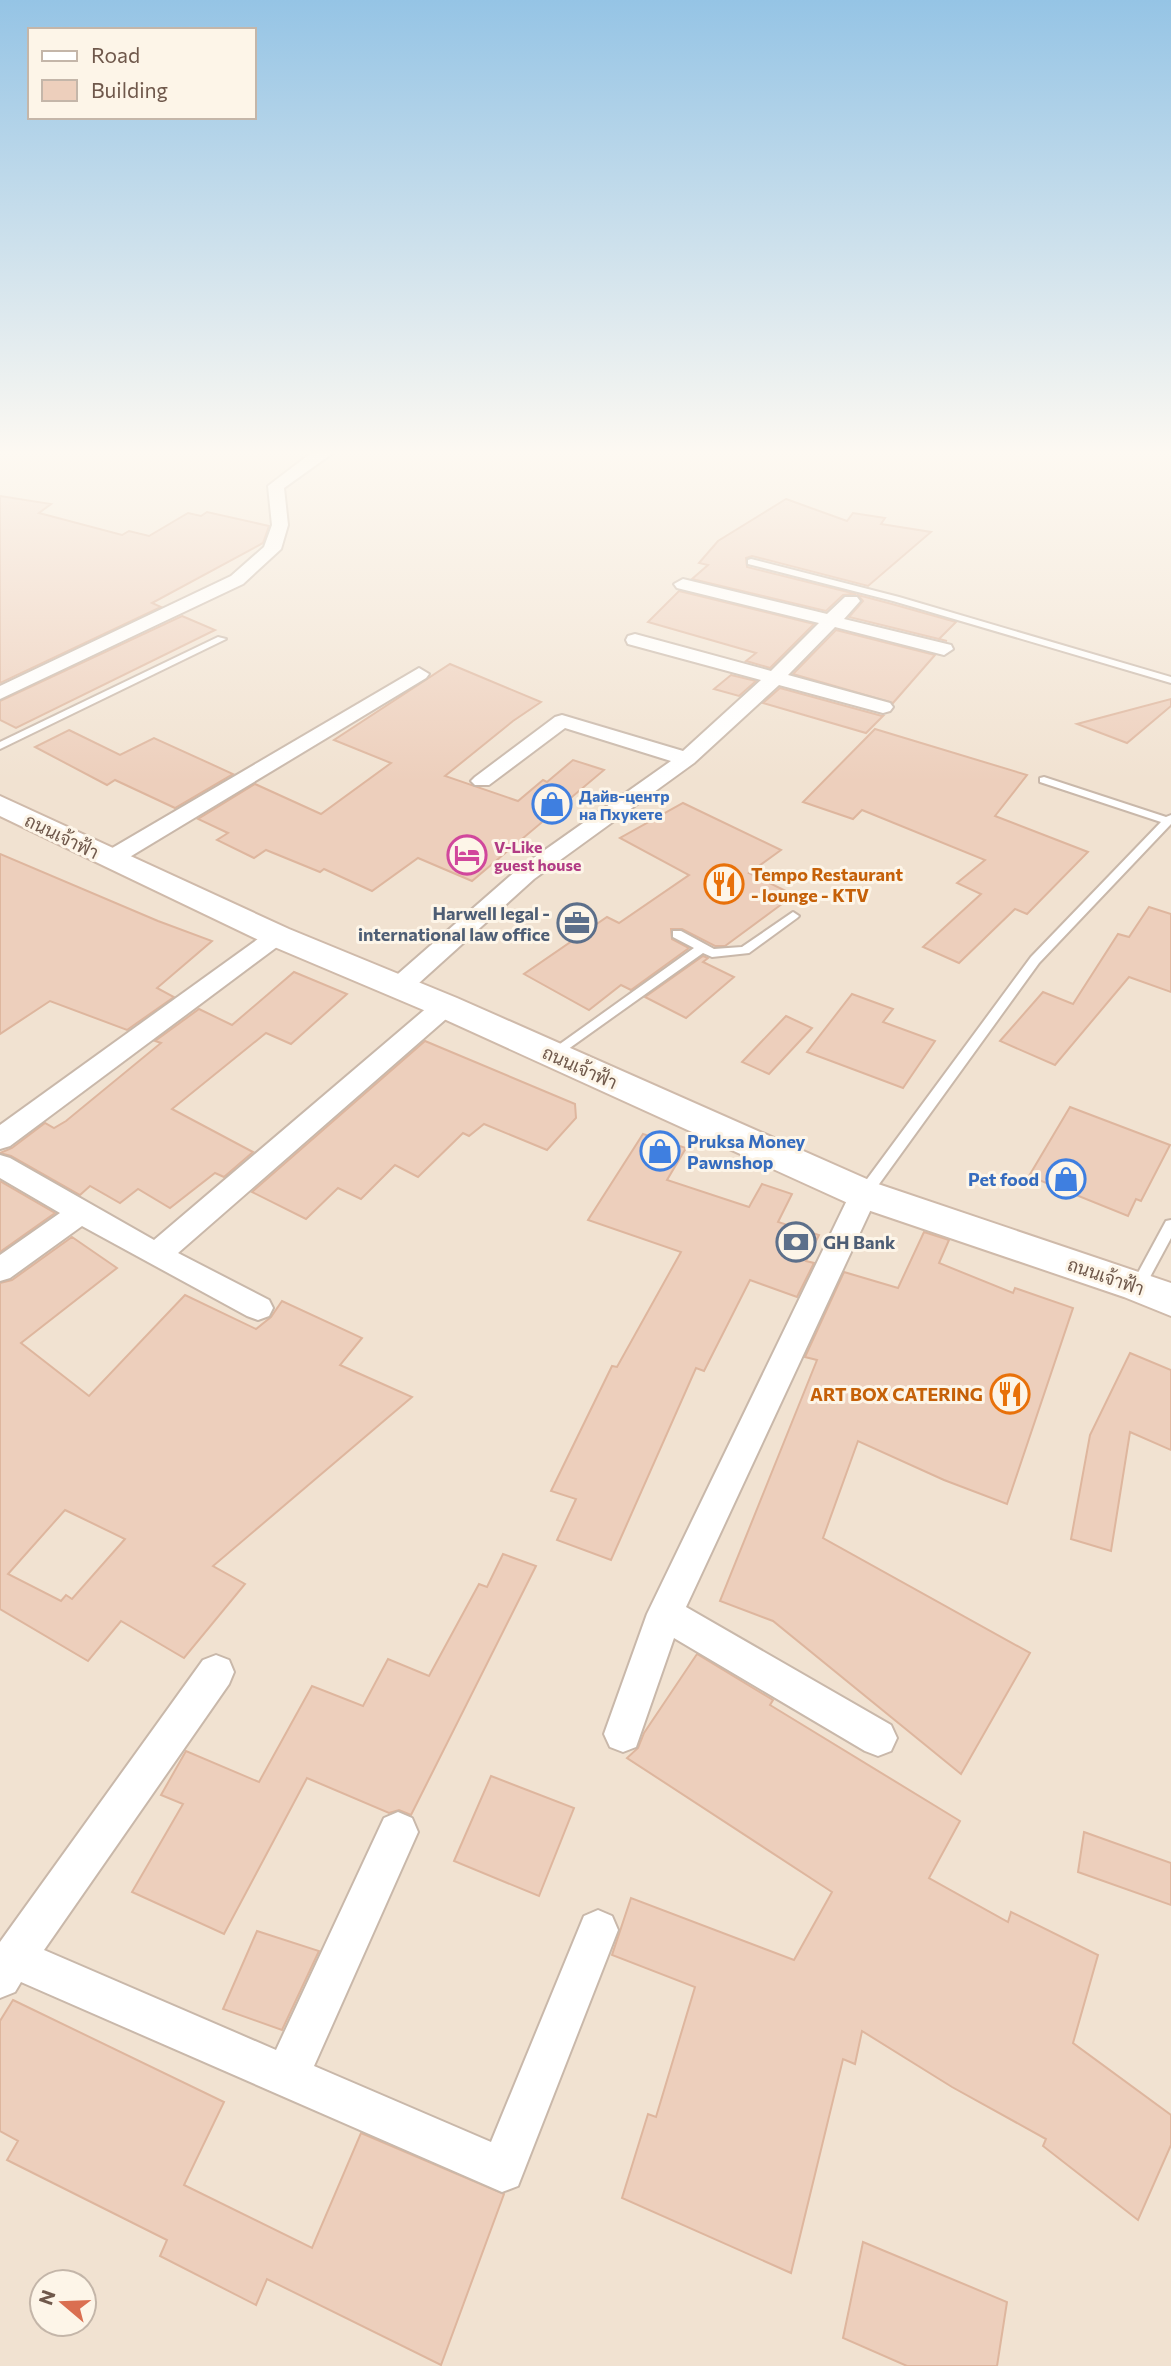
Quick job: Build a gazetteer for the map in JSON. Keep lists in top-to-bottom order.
{
  "streets": {
    "main road": ["ถนนเจ้าฟ้า"]
  },
  "places": {
    "shop": ["Дайв-центр на Пхукете", "Pruksa Money Pawnshop", "Pet food"],
    "hotel": ["V-Like guest house"],
    "restaurant": ["Tempo Restaurant - lounge - KTV", "ART BOX CATERING"],
    "office": ["Harwell legal - international law office"],
    "bank": ["GH Bank"]
  },
  "legend": ["Road", "Building"],
  "north": "left"
}
